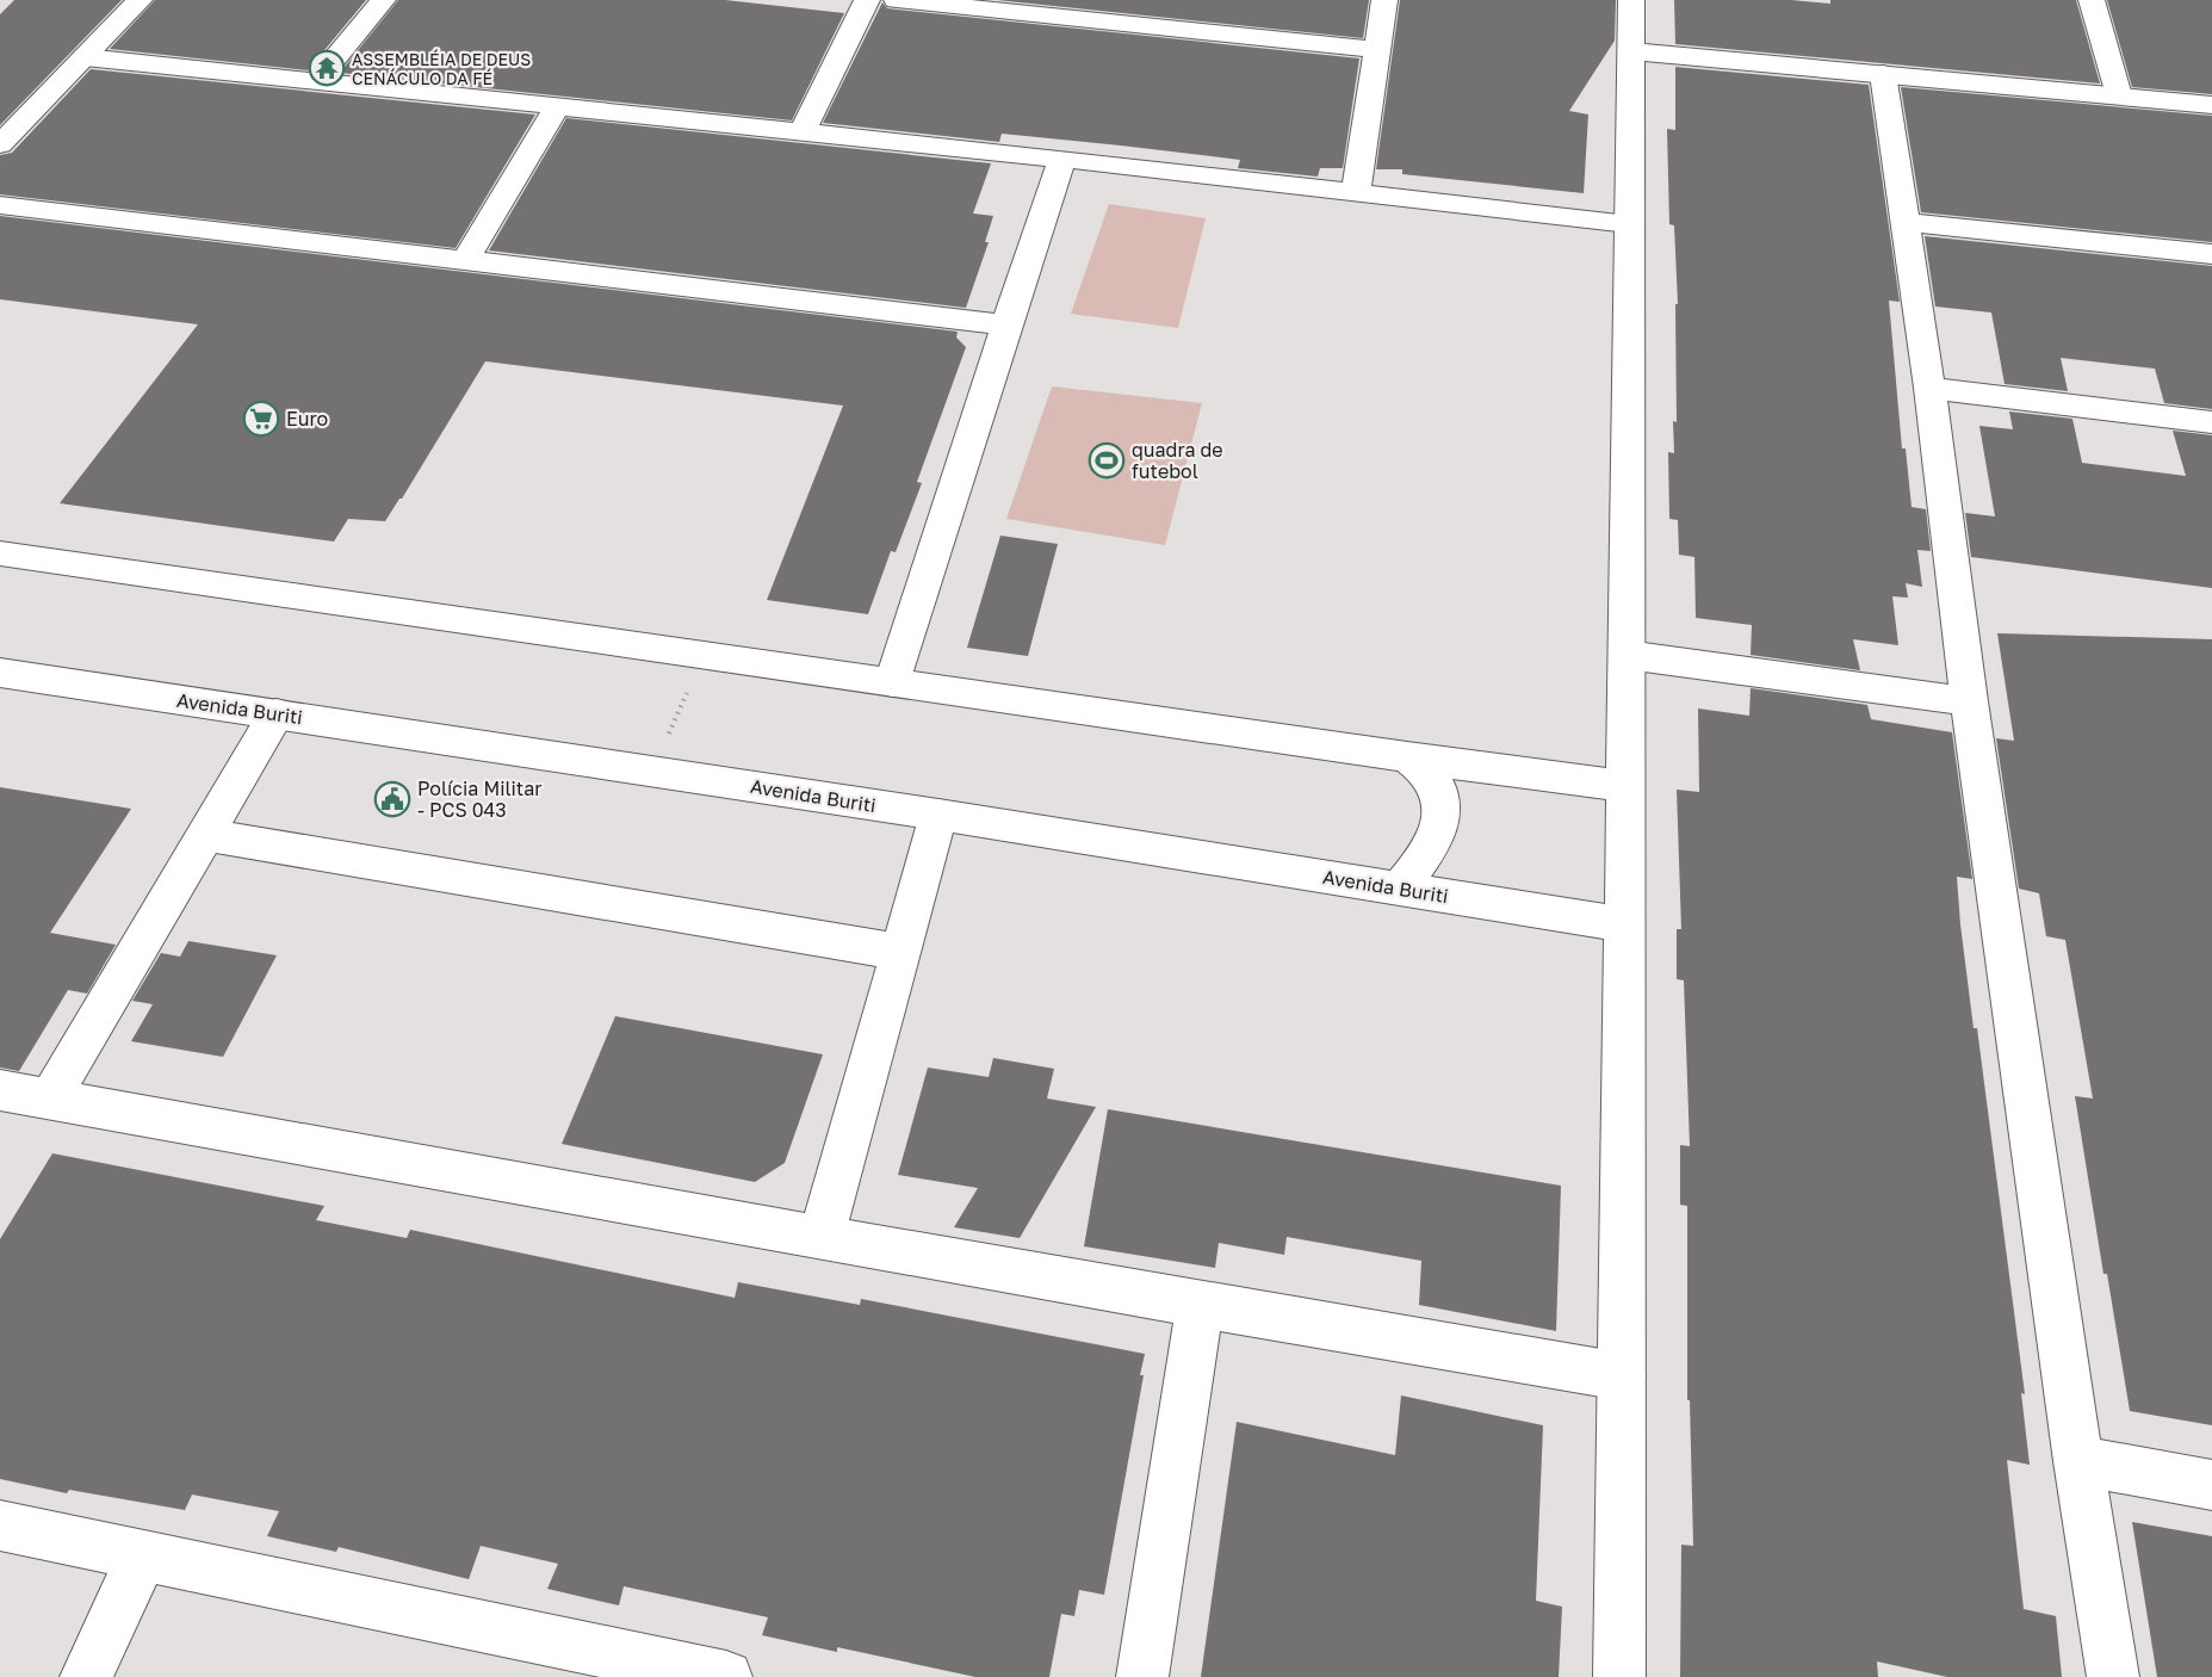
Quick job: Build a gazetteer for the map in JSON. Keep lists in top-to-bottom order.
{
  "streets": {
    "street": ["Avenida Buriti"]
  },
  "places": {
    "temple": ["ASSEMBLÉIA DE DEUS CENÁCULO DA FÉ"],
    "supermarket": ["Euro"],
    "sports": ["quadra de futebol"],
    "public building": ["Polícia Militar - PCS 043"]
  }
}
